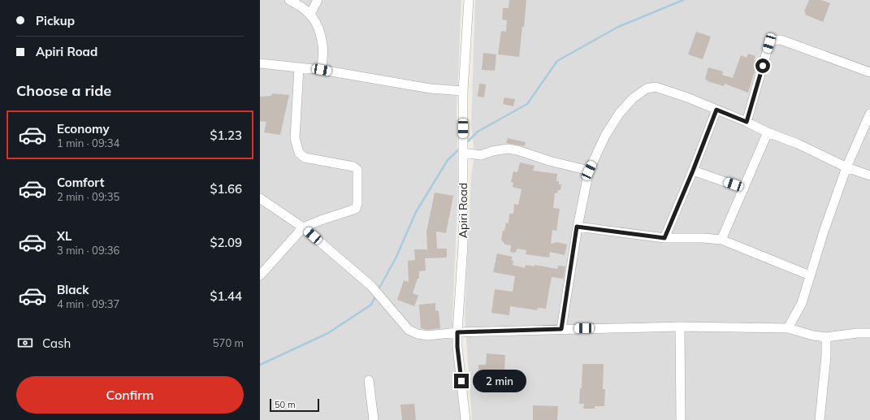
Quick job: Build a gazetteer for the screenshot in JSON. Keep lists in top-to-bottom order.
{
  "streets": {
    "street": ["Apiri Road"]
  },
  "scale_bar": "50 m",
  "page": {
    "banner": ["Pickup", "Apiri Road"],
    "heading": "Choose a ride",
    "list": [
      {
        "name": "Economy",
        "note": "1 min · 09:34",
        "value": "$1.23"
      },
      {
        "name": "Comfort",
        "note": "2 min · 09:35",
        "value": "$1.66"
      },
      {
        "name": "XL",
        "note": "3 min · 09:36",
        "value": "$2.09"
      },
      {
        "name": "Black",
        "note": "4 min · 09:37",
        "value": "$1.44"
      }
    ],
    "pay": ["Cash", "570 m"],
    "buttons": "Confirm",
    "bubble": "2 min",
    "scale": "50 m"
  }
}
